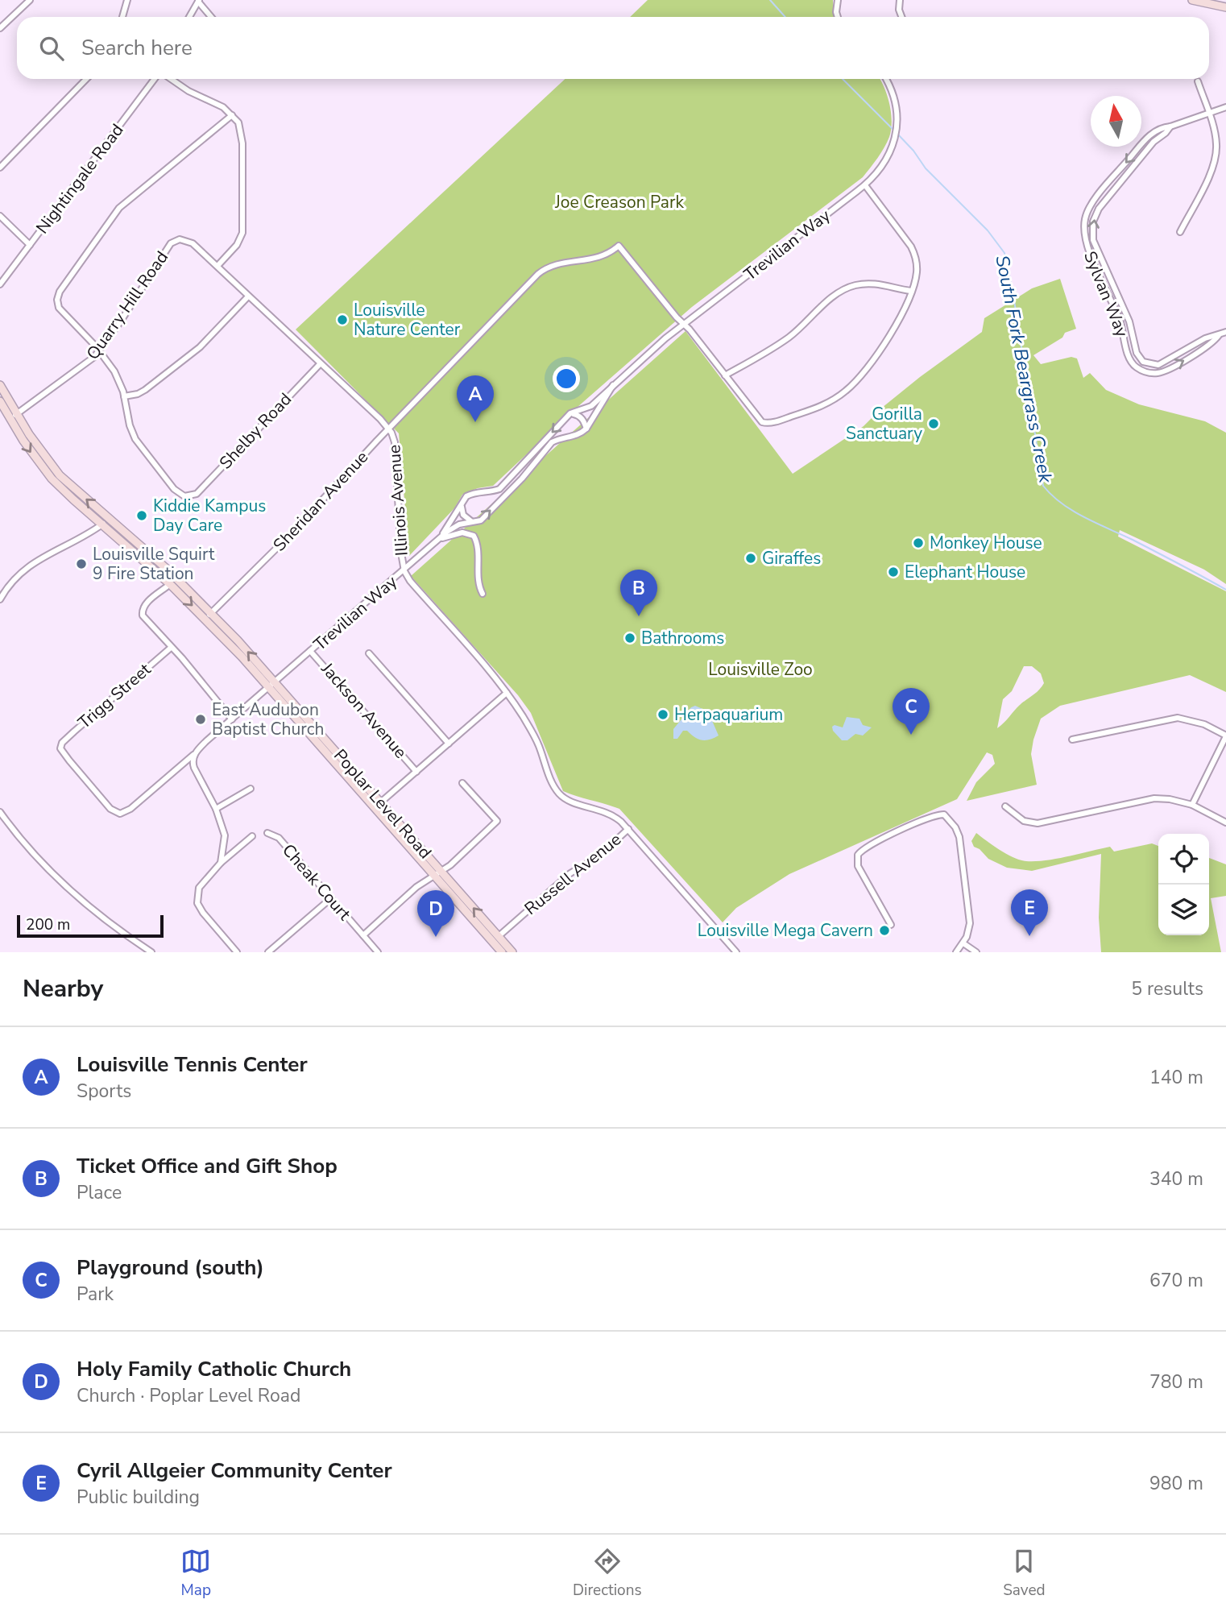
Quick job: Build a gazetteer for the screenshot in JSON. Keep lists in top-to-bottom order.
{
  "streets": {
    "main road": ["Poplar Level Road"],
    "street": [
      "Nightingale Road",
      "Trevilian Way",
      "Sylvan Way",
      "Quarry Hill Road",
      "Shelby Road",
      "Illinois Avenue",
      "Sheridan Avenue",
      "Trigg Street",
      "Jackson Avenue",
      "Russell Avenue",
      "Cheak Court"
    ]
  },
  "crossings": [
    ["Trevilian Way", "Illinois Avenue"],
    ["Trevilian Way", "Sheridan Avenue"],
    ["Trevilian Way", "Trigg Street"],
    ["Trevilian Way", "Jackson Avenue"],
    ["Trevilian Way", "Poplar Level Road"],
    ["Quarry Hill Road", "Illinois Avenue"],
    ["Quarry Hill Road", "Poplar Level Road"],
    ["Shelby Road", "Illinois Avenue"],
    ["Illinois Avenue", "Sheridan Avenue"],
    ["Illinois Avenue", "Russell Avenue"],
    ["Sheridan Avenue", "Poplar Level Road"],
    ["Poplar Level Road", "Russell Avenue"]
  ],
  "water": ["South Fork Beargrass Creek"],
  "parks": ["Joe Creason Park", "Louisville Zoo"],
  "places": [
    "Louisville Nature Center",
    "Gorilla Sanctuary",
    "Kiddie Kampus Day Care",
    "Monkey House",
    "Giraffes",
    "Louisville Squirt 9 Fire Station",
    "Elephant House",
    "Bathrooms",
    "Herpaquarium",
    "East Audubon Baptist Church",
    "Louisville Mega Cavern"
  ],
  "scale_bar": "200 m",
  "north": "top",
  "page": {
    "search": "Search here",
    "pins": [
      "A",
      "B",
      "C",
      "E",
      "D"
    ],
    "scale": "200 m",
    "heading": ["Nearby", "5 results"],
    "list": [
      {
        "mark": "A",
        "name": "Louisville Tennis Center",
        "note": "Sports",
        "value": "140 m"
      },
      {
        "mark": "B",
        "name": "Ticket Office and Gift Shop",
        "note": "Place",
        "value": "340 m"
      },
      {
        "mark": "C",
        "name": "Playground (south)",
        "note": "Park",
        "value": "670 m"
      },
      {
        "mark": "D",
        "name": "Holy Family Catholic Church",
        "note": "Church · Poplar Level Road",
        "value": "780 m"
      },
      {
        "mark": "E",
        "name": "Cyril Allgeier Community Center",
        "note": "Public building",
        "value": "980 m"
      }
    ],
    "nav": ["Map", "Directions", "Saved"]
  }
}
